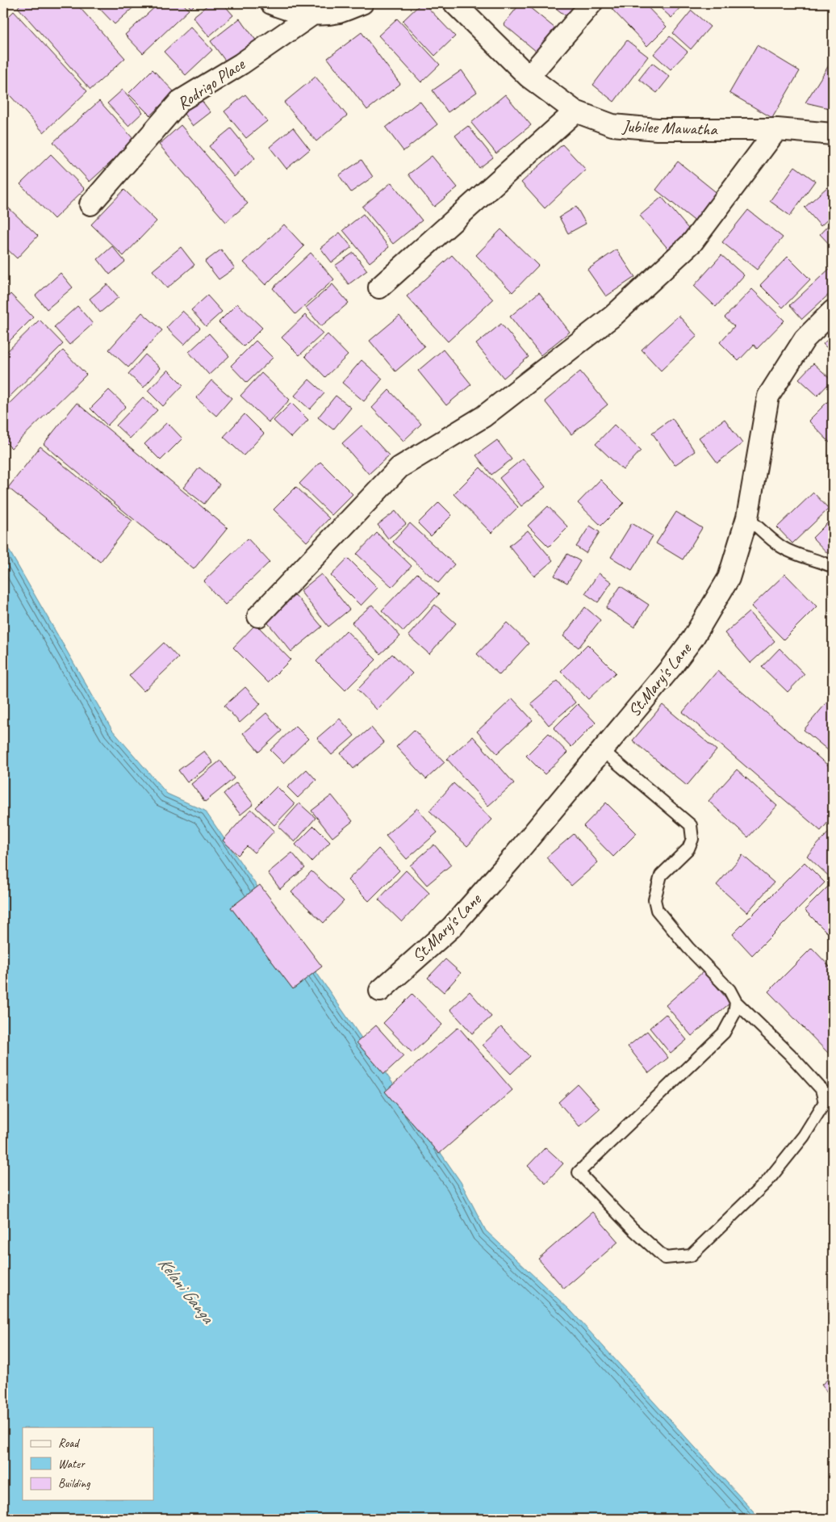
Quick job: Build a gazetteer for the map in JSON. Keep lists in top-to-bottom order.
{
  "streets": {
    "street": ["Rodrigo Place", "Jubilee Mawatha", "St.Mary's Lane"]
  },
  "water": ["Kelani Ganga"],
  "legend": ["Road", "Water", "Building"]
}
